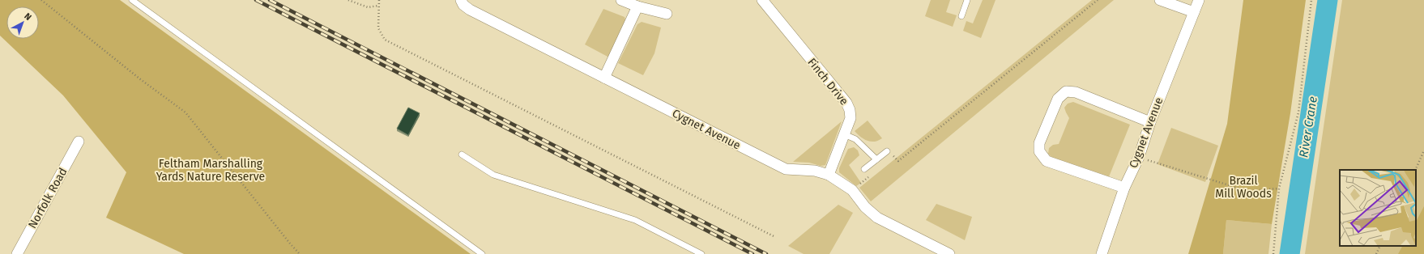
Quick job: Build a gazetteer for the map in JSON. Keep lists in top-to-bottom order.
{
  "streets": {
    "street": ["Finch Drive", "Cygnet Avenue", "Norfolk Road"]
  },
  "crossings": [
    ["Finch Drive", "Cygnet Avenue"]
  ],
  "water": ["River Crane"],
  "parks": ["Feltham Marshalling Yards Nature Reserve", "Brazil Mill Woods"],
  "north": "top right"
}
